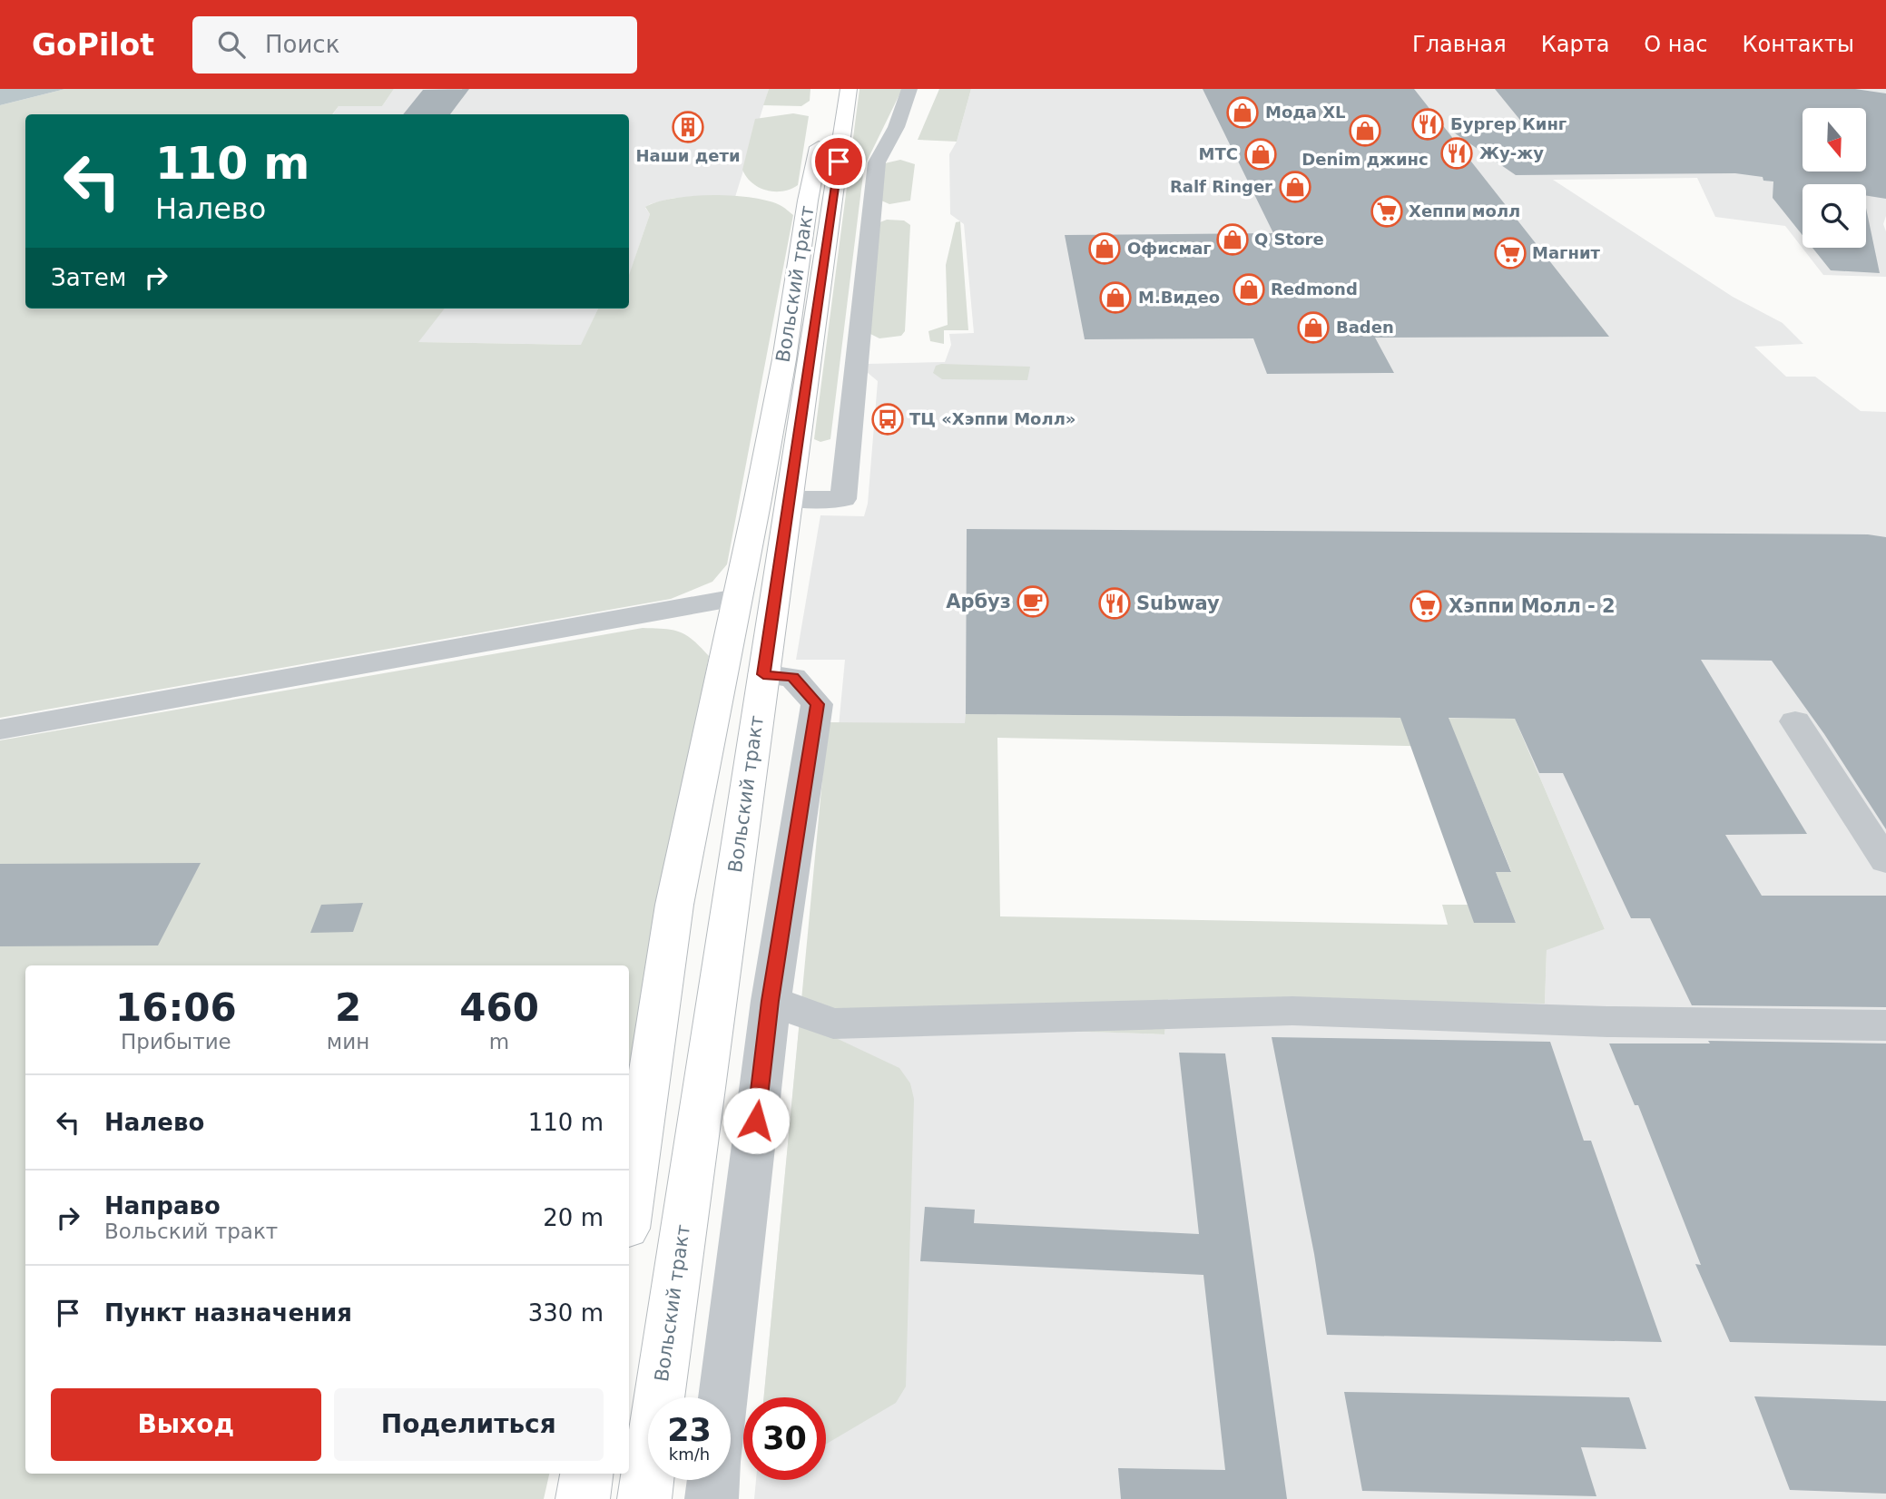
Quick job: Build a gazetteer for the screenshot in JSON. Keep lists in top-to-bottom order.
{
  "streets": {
    "main road": ["Вольский тракт"]
  },
  "places": {
    "shop": [
      "Мода XL",
      "Denim джинс",
      "МТС",
      "Ralf Ringer",
      "Q Store",
      "Офисмаг",
      "Redmond",
      "М.Видео",
      "Baden"
    ],
    "restaurant": ["Бургер Кинг", "Жу-жу", "Subway"],
    "building": ["Наши дети"],
    "supermarket": ["Хеппи молл", "Магнит", "Хэппи Молл - 2"],
    "bus stop": ["ТЦ «Хэппи Молл»"],
    "cafe": ["Арбуз"]
  },
  "north": "bottom",
  "page": {
    "header": "GoPilot",
    "search": "Поиск",
    "nav": [
      "Главная",
      "Карта",
      "О нас",
      "Контакты"
    ],
    "turn": ["110 m", "Налево"],
    "then": "Затем",
    "eta": [
      "16:06",
      "Прибытие",
      "2",
      "мин",
      "460",
      "m"
    ],
    "list": [
      {
        "name": "Налево",
        "value": "110 m"
      },
      {
        "name": "Направо",
        "note": "Вольский тракт",
        "value": "20 m"
      },
      {
        "name": "Пункт назначения",
        "value": "330 m"
      }
    ],
    "buttons": ["Выход", "Поделиться"],
    "speed": "23 km/h",
    "limit": "30"
  }
}
